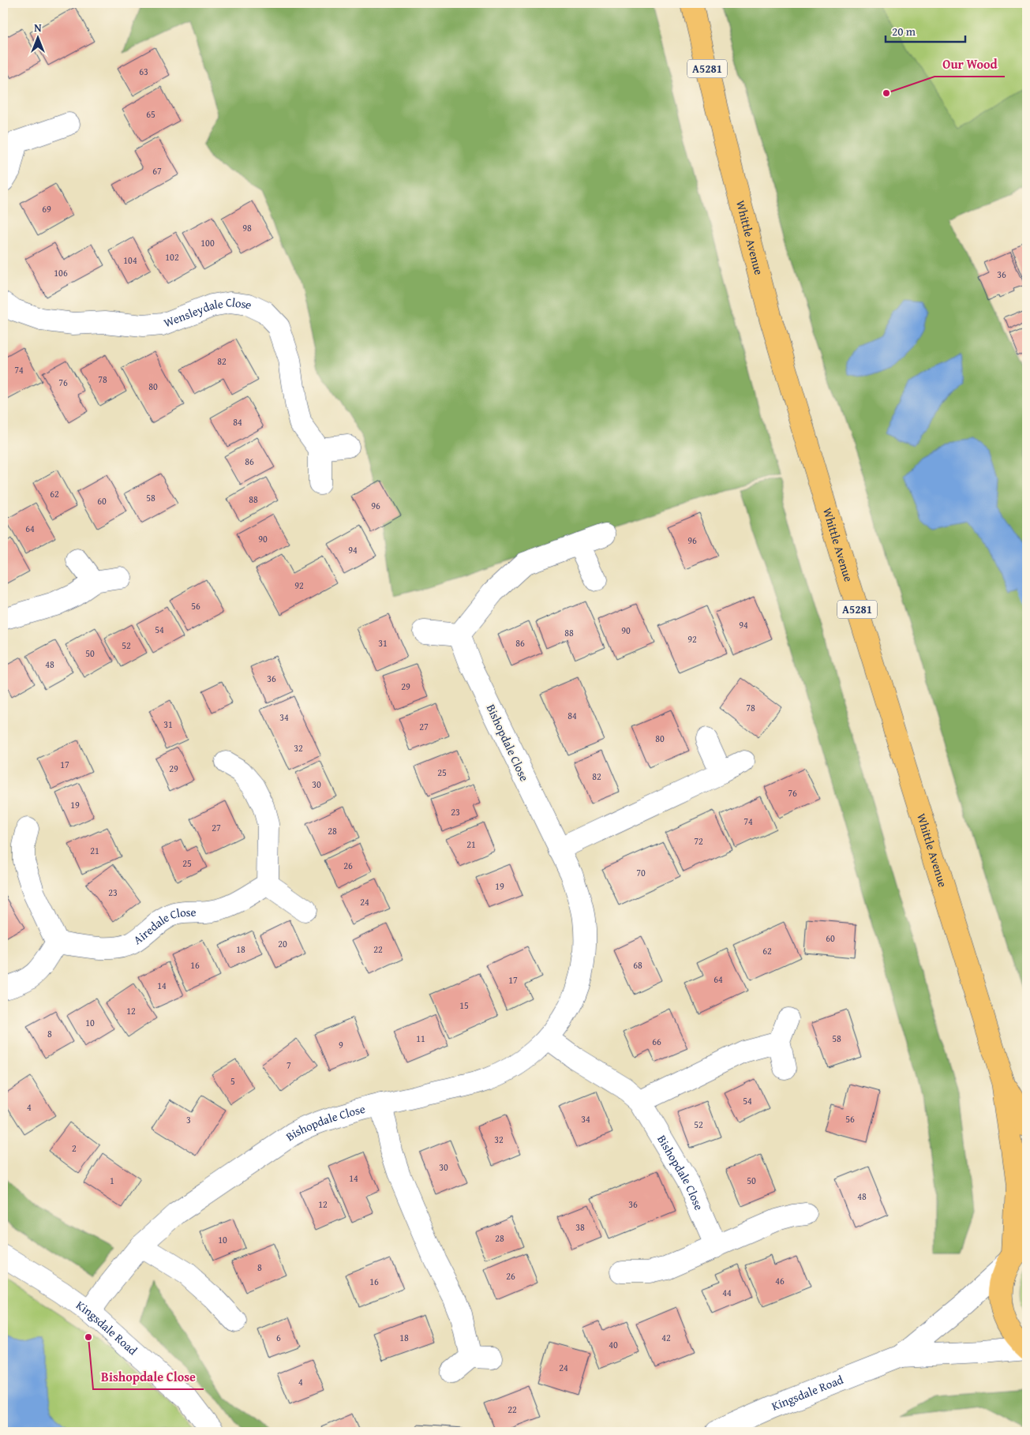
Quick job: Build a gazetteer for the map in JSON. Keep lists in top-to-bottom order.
{
  "streets": {
    "main road": ["A5281", "Whittle Avenue"],
    "street": [
      "Wensleydale Close",
      "Bishopdale Close",
      "Airedale Close",
      "Kingsdale Road"
    ]
  },
  "crossings": [
    ["A5281", "Whittle Avenue"],
    ["A5281", "Kingsdale Road"],
    ["Whittle Avenue", "Kingsdale Road"],
    ["Bishopdale Close", "Kingsdale Road"]
  ],
  "places": ["Our Wood", "Bishopdale Close"],
  "house_numbers": [
    "63",
    "65",
    "67",
    "69",
    "98",
    "100",
    "102",
    "104",
    "106",
    "36",
    "82",
    "74",
    "78",
    "76",
    "80",
    "84",
    "86",
    "62",
    "58",
    "88",
    "60",
    "96",
    "64",
    "90",
    "96",
    "94",
    "92",
    "56",
    "94",
    "54",
    "90",
    "88",
    "92",
    "31",
    "86",
    "52",
    "50",
    "48",
    "36",
    "29",
    "78",
    "84",
    "34",
    "31",
    "27",
    "80",
    "32",
    "17",
    "29",
    "25",
    "82",
    "30",
    "76",
    "19",
    "23",
    "74",
    "27",
    "28",
    "72",
    "21",
    "21",
    "25",
    "26",
    "70",
    "19",
    "23",
    "24",
    "60",
    "20",
    "18",
    "22",
    "62",
    "16",
    "68",
    "64",
    "17",
    "14",
    "15",
    "12",
    "10",
    "8",
    "11",
    "58",
    "66",
    "9",
    "7",
    "5",
    "54",
    "4",
    "34",
    "56",
    "3",
    "52",
    "32",
    "2",
    "30",
    "14",
    "1",
    "50",
    "48",
    "12",
    "36",
    "38",
    "28",
    "10",
    "8",
    "26",
    "46",
    "16",
    "44",
    "6",
    "18",
    "42",
    "40",
    "24",
    "4",
    "22"
  ],
  "scale_bar": "20 m",
  "north": "top"
}
